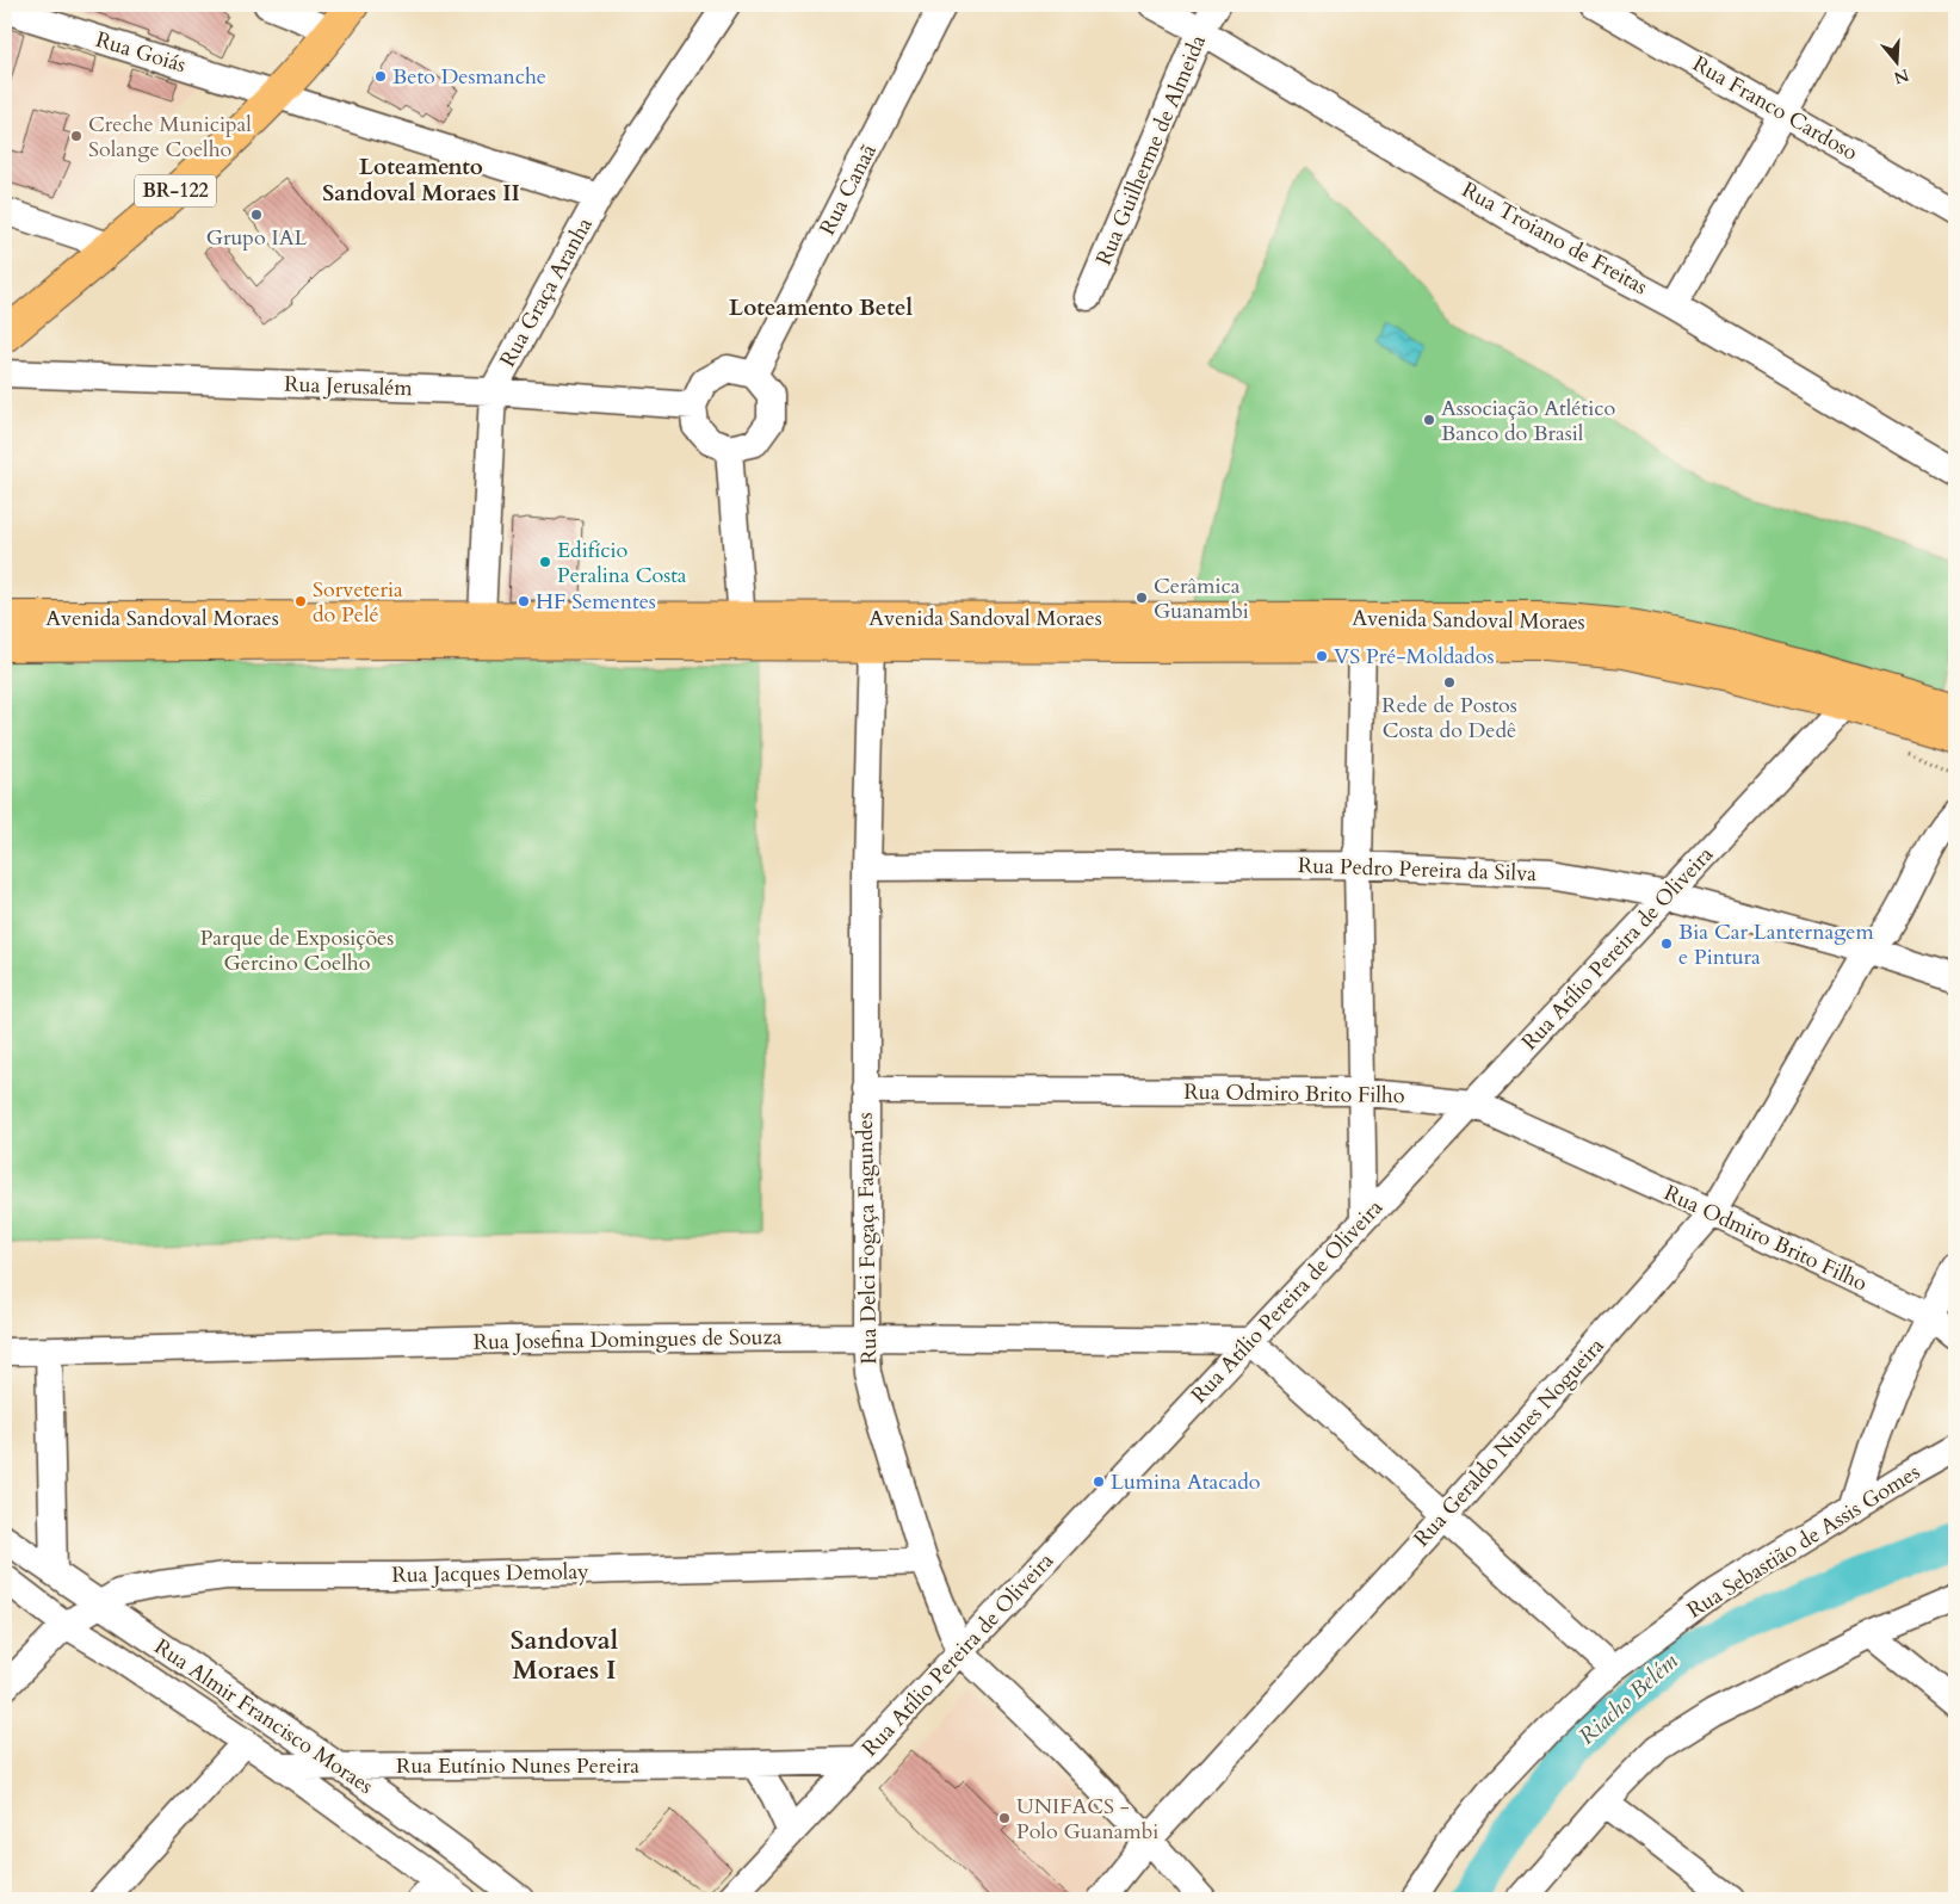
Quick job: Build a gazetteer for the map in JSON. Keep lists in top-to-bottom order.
{
  "streets": {
    "main road": ["BR-122", "Avenida Sandoval Moraes"],
    "street": [
      "Rua Goiás",
      "Rua Franco Cardoso",
      "Rua Guilherme de Almeida",
      "Rua Canaã",
      "Rua Troiano de Freitas",
      "Rua Graça Aranha",
      "Rua Jerusalém",
      "Rua Pedro Pereira da Silva",
      "Rua Atílio Pereira de Oliveira",
      "Rua Odmiro Brito Filho",
      "Rua Delci Fogaça Fagundes",
      "Rua Josefina Domingues de Souza",
      "Rua Geraldo Nunes Nogueira",
      "Rua Sebastião de Assis Gomes",
      "Rua Jacques Demolay",
      "Rua Almir Francisco Moraes",
      "Rua Eutínio Nunes Pereira"
    ]
  },
  "crossings": [
    ["Rua Goiás", "BR-122"],
    ["Rua Goiás", "Rua Graça Aranha"],
    ["Rua Guilherme de Almeida", "Rua Troiano de Freitas"],
    ["Rua Canaã", "Rua Jerusalém"],
    ["Rua Graça Aranha", "Rua Jerusalém"],
    ["Rua Graça Aranha", "Avenida Sandoval Moraes"],
    ["Avenida Sandoval Moraes", "Rua Atílio Pereira de Oliveira"],
    ["Avenida Sandoval Moraes", "Rua Delci Fogaça Fagundes"],
    ["Rua Pedro Pereira da Silva", "Rua Atílio Pereira de Oliveira"],
    ["Rua Pedro Pereira da Silva", "Rua Delci Fogaça Fagundes"],
    ["Rua Pedro Pereira da Silva", "Rua Geraldo Nunes Nogueira"],
    ["Rua Atílio Pereira de Oliveira", "Rua Odmiro Brito Filho"],
    ["Rua Atílio Pereira de Oliveira", "Rua Delci Fogaça Fagundes"],
    ["Rua Atílio Pereira de Oliveira", "Rua Josefina Domingues de Souza"],
    ["Rua Atílio Pereira de Oliveira", "Rua Eutínio Nunes Pereira"],
    ["Rua Odmiro Brito Filho", "Rua Delci Fogaça Fagundes"],
    ["Rua Odmiro Brito Filho", "Rua Geraldo Nunes Nogueira"],
    ["Rua Delci Fogaça Fagundes", "Rua Josefina Domingues de Souza"],
    ["Rua Delci Fogaça Fagundes", "Rua Geraldo Nunes Nogueira"],
    ["Rua Delci Fogaça Fagundes", "Rua Jacques Demolay"],
    ["Rua Jacques Demolay", "Rua Almir Francisco Moraes"],
    ["Rua Almir Francisco Moraes", "Rua Eutínio Nunes Pereira"]
  ],
  "districts": ["Loteamento Sandoval Moraes II", "Loteamento Betel", "Sandoval Moraes I"],
  "water": ["Riacho Belém"],
  "parks": ["Parque de Exposições Gercino Coelho"],
  "places": [
    "Beto Desmanche",
    "Creche Municipal Solange Coelho",
    "Grupo IAL",
    "Associação Atlético Banco do Brasil",
    "Edifício Peralina Costa",
    "Cerâmica Guanambi",
    "Sorveteria do Pelé",
    "HF Sementes",
    "VS Pré-Moldados",
    "Rede de Postos Costa do Dedê",
    "Bia Car Lanternagem e Pintura",
    "Lumina Atacado",
    "UNIFACS - Polo Guanambi"
  ],
  "north": "bottom"
}
